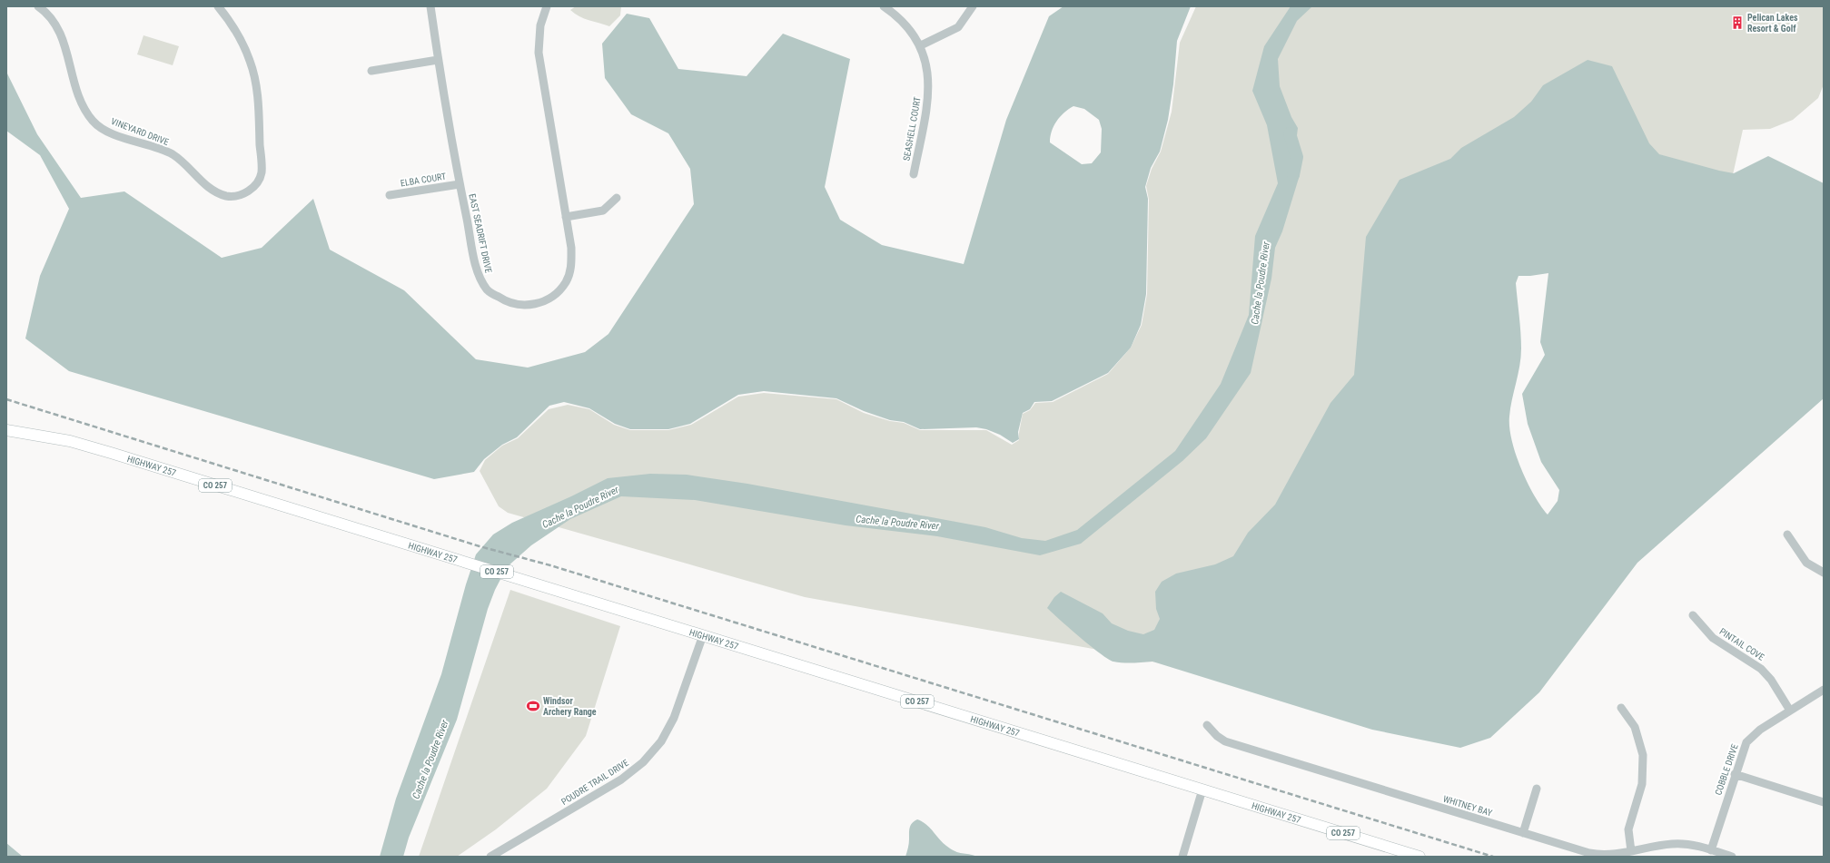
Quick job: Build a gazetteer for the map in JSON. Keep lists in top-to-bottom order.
{
  "streets": {
    "main road": ["HIGHWAY 257", "CO 257"],
    "street": [
      "SEASHELL COURT",
      "VINEYARD DRIVE",
      "ELBA COURT",
      "EAST SEADRIFT DRIVE",
      "PINTAIL COVE",
      "COBBLE DRIVE",
      "POUDRE TRAIL DRIVE",
      "WHITNEY BAY"
    ]
  },
  "crossings": [
    ["ELBA COURT", "EAST SEADRIFT DRIVE"],
    ["HIGHWAY 257", "POUDRE TRAIL DRIVE"],
    ["PINTAIL COVE", "COBBLE DRIVE"],
    ["COBBLE DRIVE", "WHITNEY BAY"]
  ],
  "water": ["Cache la Poudre River"],
  "places": {
    "building": ["Pelican Lakes Resort & Golf"],
    "sports": ["Windsor Archery Range"]
  }
}
